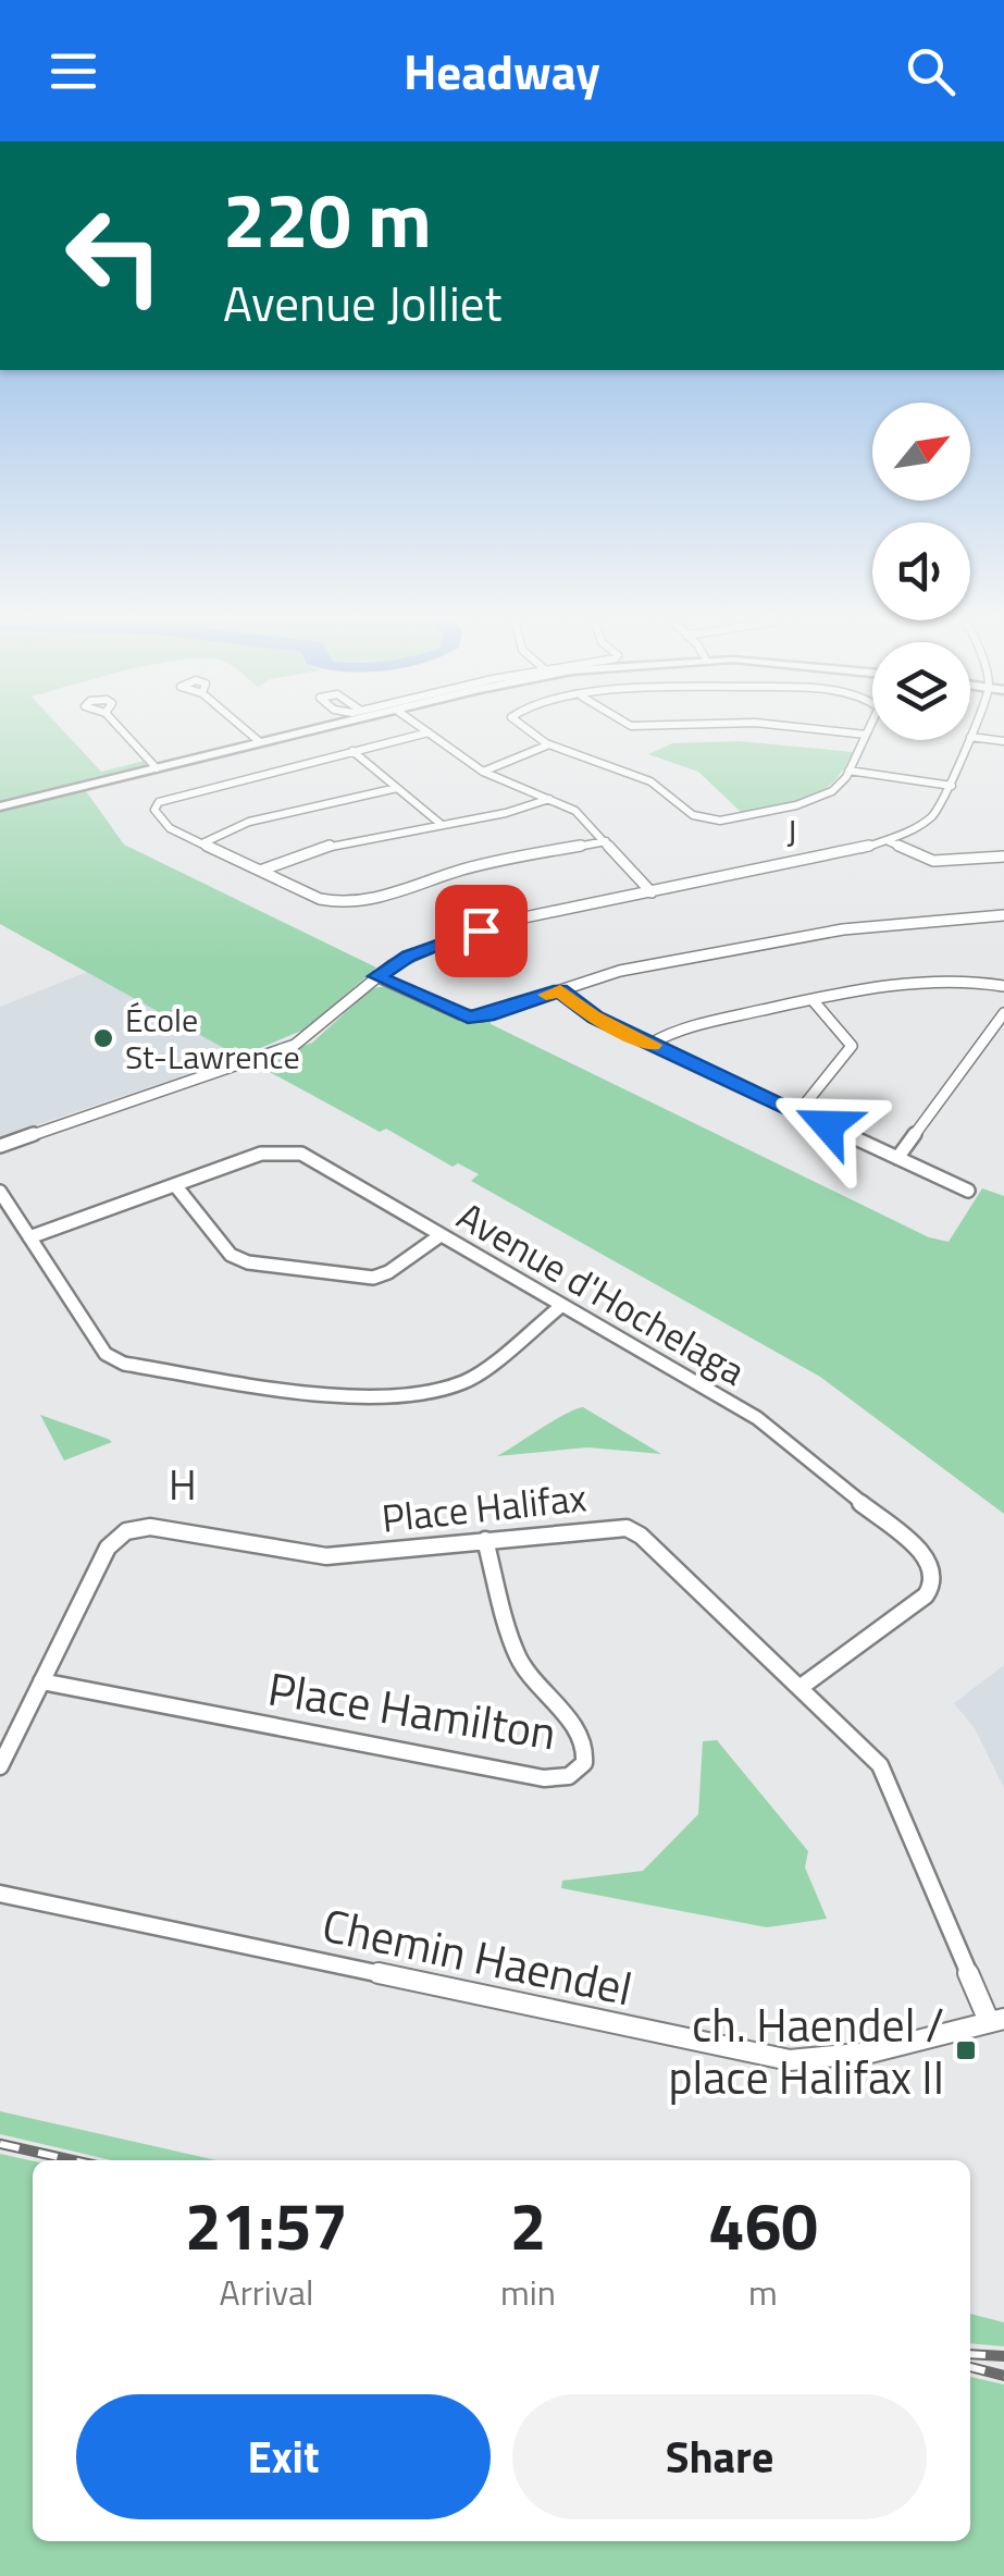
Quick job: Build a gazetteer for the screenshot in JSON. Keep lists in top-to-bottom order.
{
  "streets": {
    "street": [
      "Avenue d'Hochelaga",
      "Place Halifax",
      "Place Hamilton",
      "Chemin Haendel"
    ]
  },
  "crossings": [
    ["Avenue d'Hochelaga", "Place Halifax"],
    ["Place Halifax", "Place Hamilton"],
    ["Place Halifax", "Chemin Haendel"]
  ],
  "districts": ["J", "H"],
  "places": {
    "other": ["École St-Lawrence"],
    "transit": ["ch. Haendel / place Halifax II"]
  },
  "north": "top right",
  "page": {
    "header": "Headway",
    "turn": ["220 m", "Avenue Jolliet"],
    "eta": [
      "21:57",
      "Arrival",
      "2",
      "min",
      "460",
      "m"
    ],
    "buttons": ["Exit", "Share"]
  }
}
